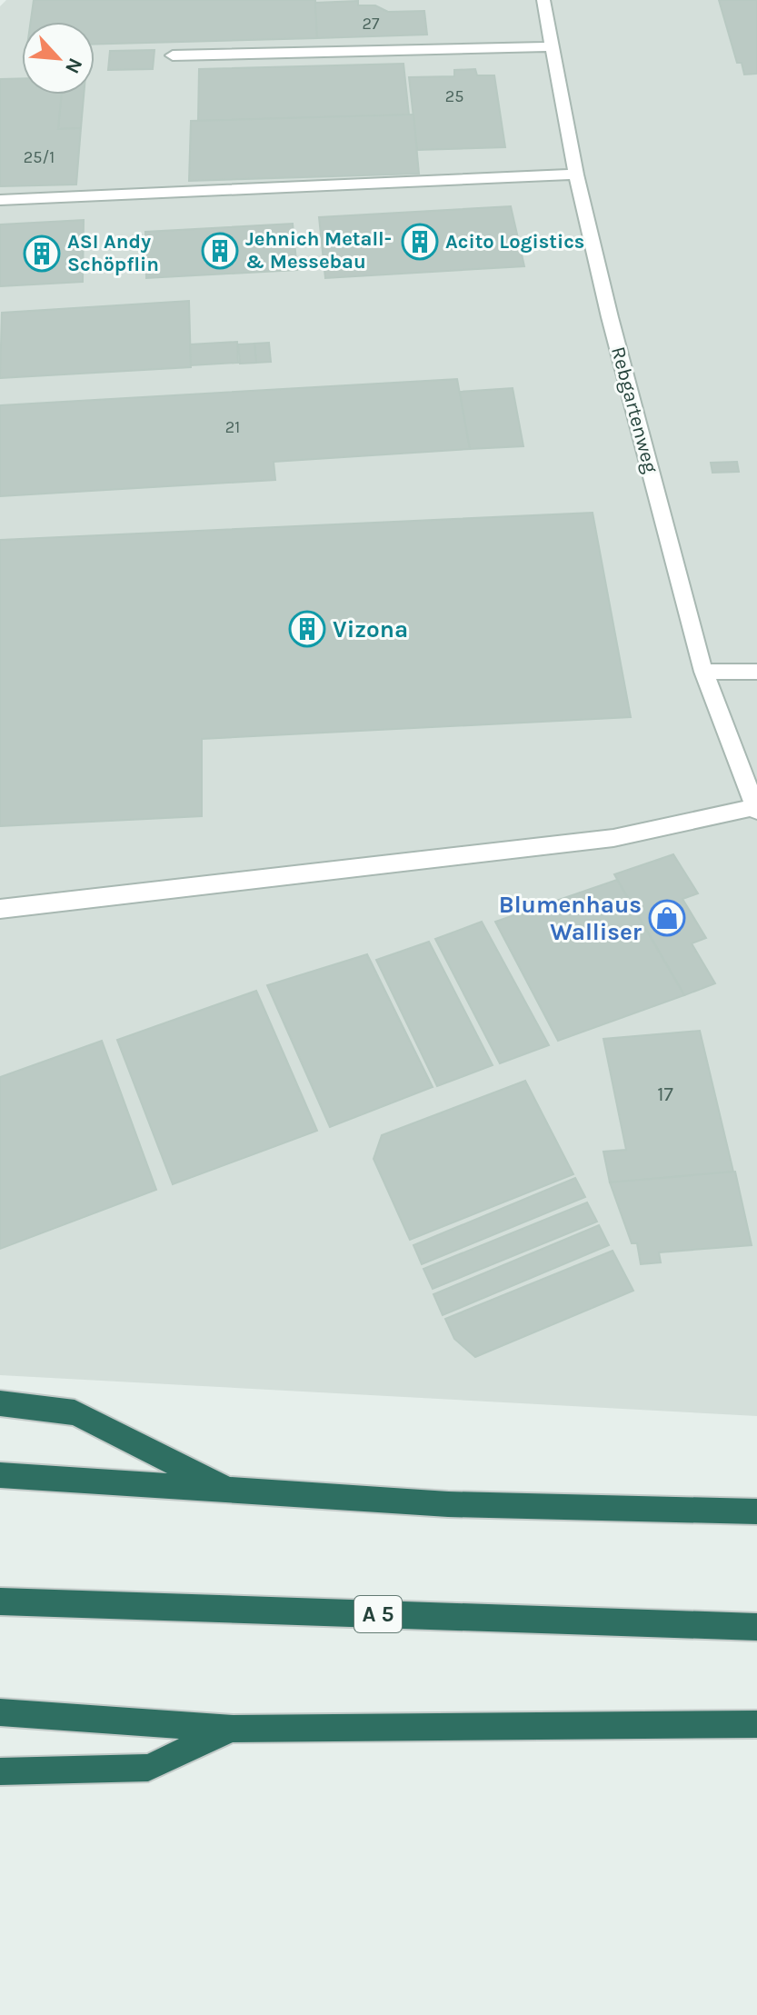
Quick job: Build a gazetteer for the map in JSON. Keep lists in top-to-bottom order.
{
  "streets": {
    "highway": ["A 5"],
    "street": ["Rebgartenweg"]
  },
  "places": {
    "building": [
      "Acito Logistics",
      "Jehnich Metall- & Messebau",
      "ASI Andy Schöpflin",
      "Vizona"
    ],
    "shop": ["Blumenhaus Walliser"]
  },
  "house_numbers": [
    "27",
    "25",
    "25/1",
    "21",
    "17"
  ],
  "north": "bottom right"
}
